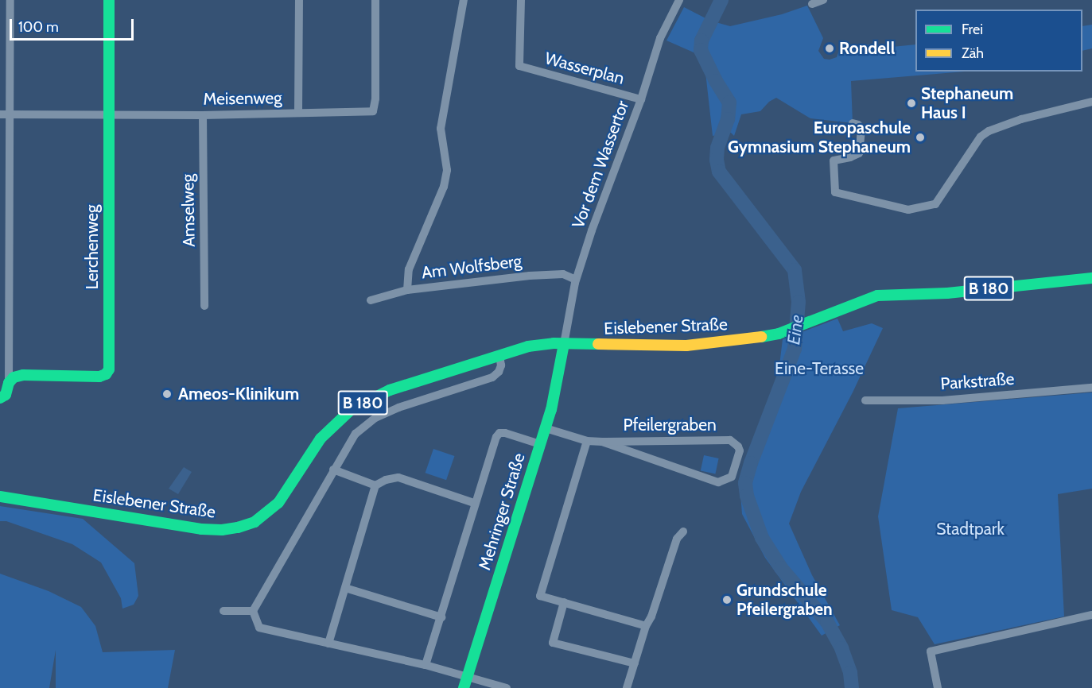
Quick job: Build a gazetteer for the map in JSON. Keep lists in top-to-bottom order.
{
  "streets": {
    "main road": [
      "Lerchenweg",
      "B 180",
      "Eislebener Straße",
      "Mehringer Straße"
    ],
    "street": [
      "Wasserplan",
      "Meisenweg",
      "Vor dem Wassertor",
      "Amselweg",
      "Am Wolfsberg",
      "Parkstraße",
      "Pfeilergraben"
    ]
  },
  "crossings": [
    ["Wasserplan", "Vor dem Wassertor"],
    ["Meisenweg", "Amselweg"],
    ["Meisenweg", "Lerchenweg"],
    ["Vor dem Wassertor", "Am Wolfsberg"],
    ["Vor dem Wassertor", "Eislebener Straße"],
    ["Vor dem Wassertor", "Mehringer Straße"],
    ["Eislebener Straße", "Mehringer Straße"],
    ["Pfeilergraben", "Mehringer Straße"]
  ],
  "water": ["Eine"],
  "parks": ["Eine-Terasse", "Stadtpark"],
  "places": [
    "Rondell",
    "Stephaneum Haus I",
    "Europaschule Gymnasium Stephaneum",
    "Ameos-Klinikum",
    "Grundschule Pfeilergraben"
  ],
  "legend": ["Frei", "Zäh"],
  "scale_bar": "100 m"
}
